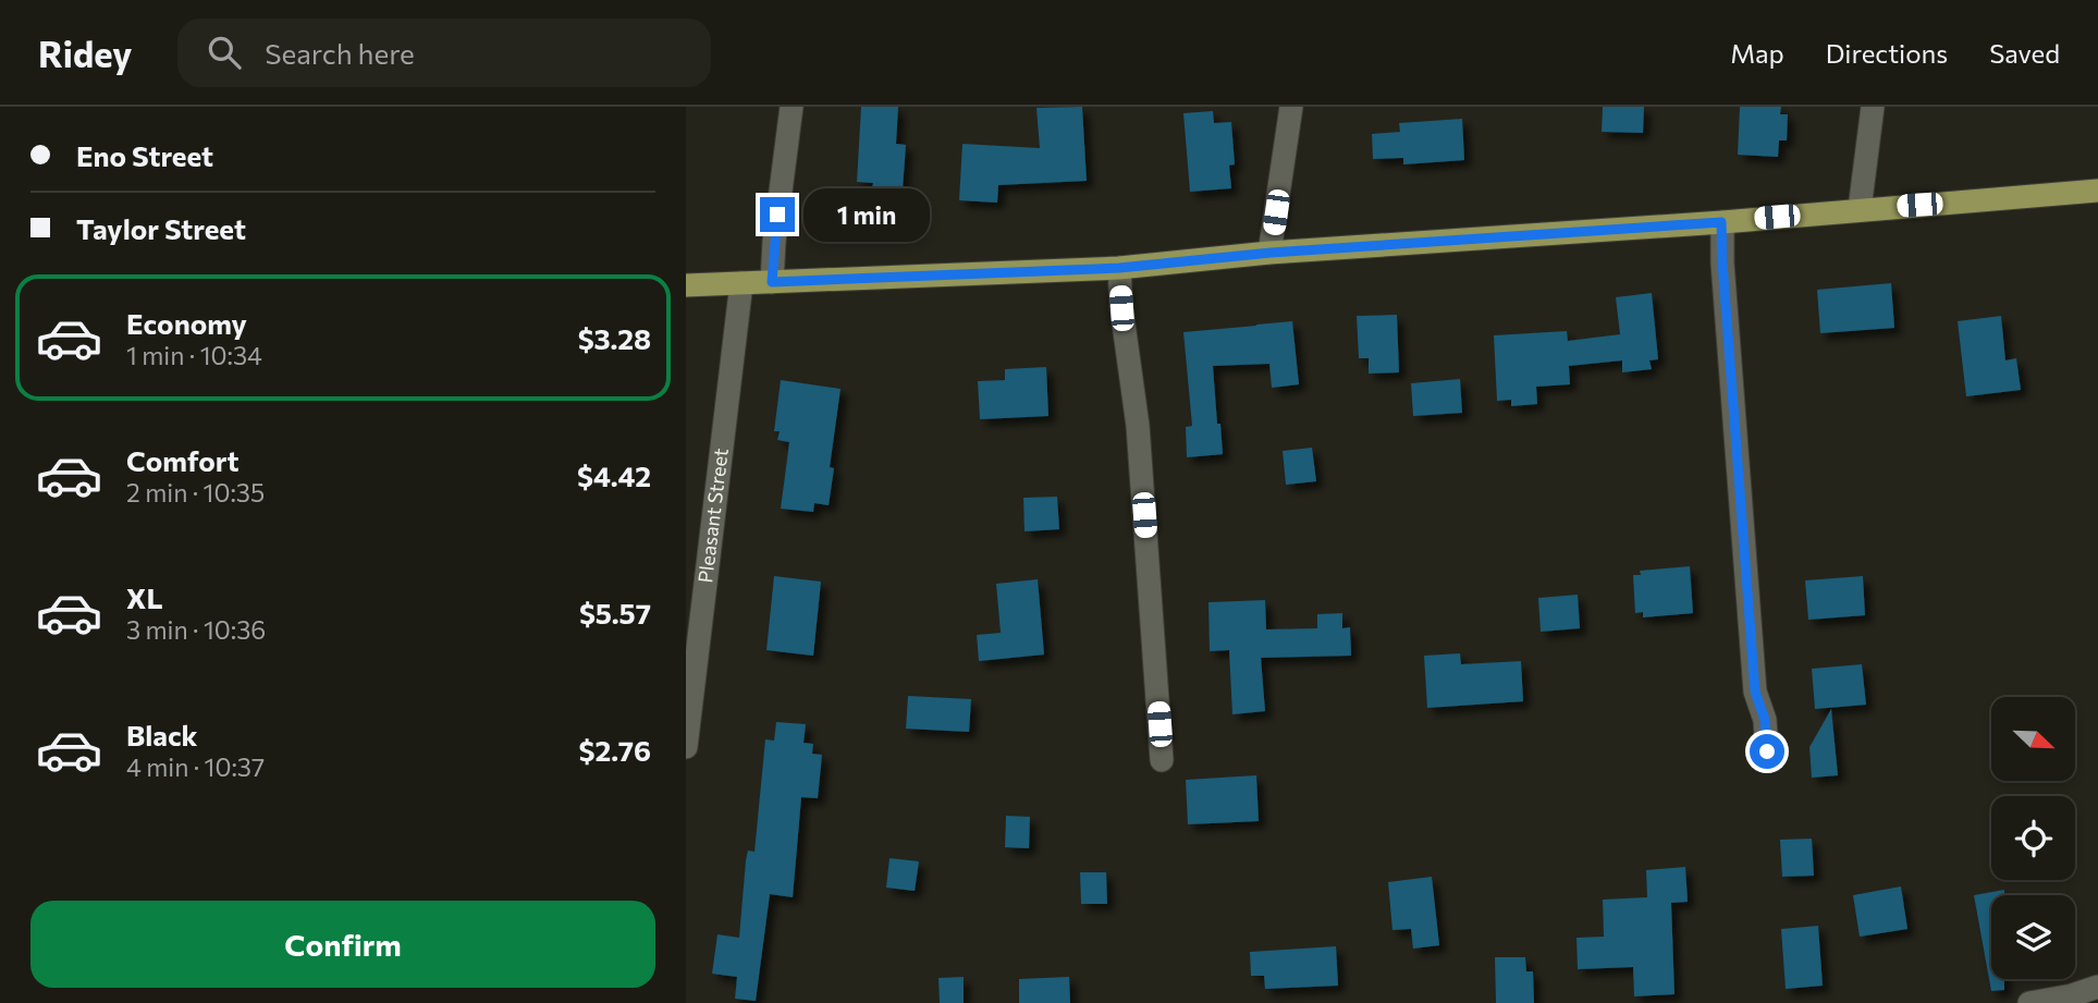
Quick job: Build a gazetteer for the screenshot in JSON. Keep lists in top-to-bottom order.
{
  "streets": {
    "street": ["Pleasant Street"]
  },
  "north": "bottom right",
  "page": {
    "header": "Ridey",
    "search": "Search here",
    "nav": ["Map", "Directions", "Saved"],
    "banner": ["Eno Street", "Taylor Street"],
    "bubble": "1 min",
    "list": [
      {
        "name": "Economy",
        "note": "1 min · 10:34",
        "value": "$3.28"
      },
      {
        "name": "Comfort",
        "note": "2 min · 10:35",
        "value": "$4.42"
      },
      {
        "name": "XL",
        "note": "3 min · 10:36",
        "value": "$5.57"
      },
      {
        "name": "Black",
        "note": "4 min · 10:37",
        "value": "$2.76"
      }
    ],
    "buttons": "Confirm"
  }
}
